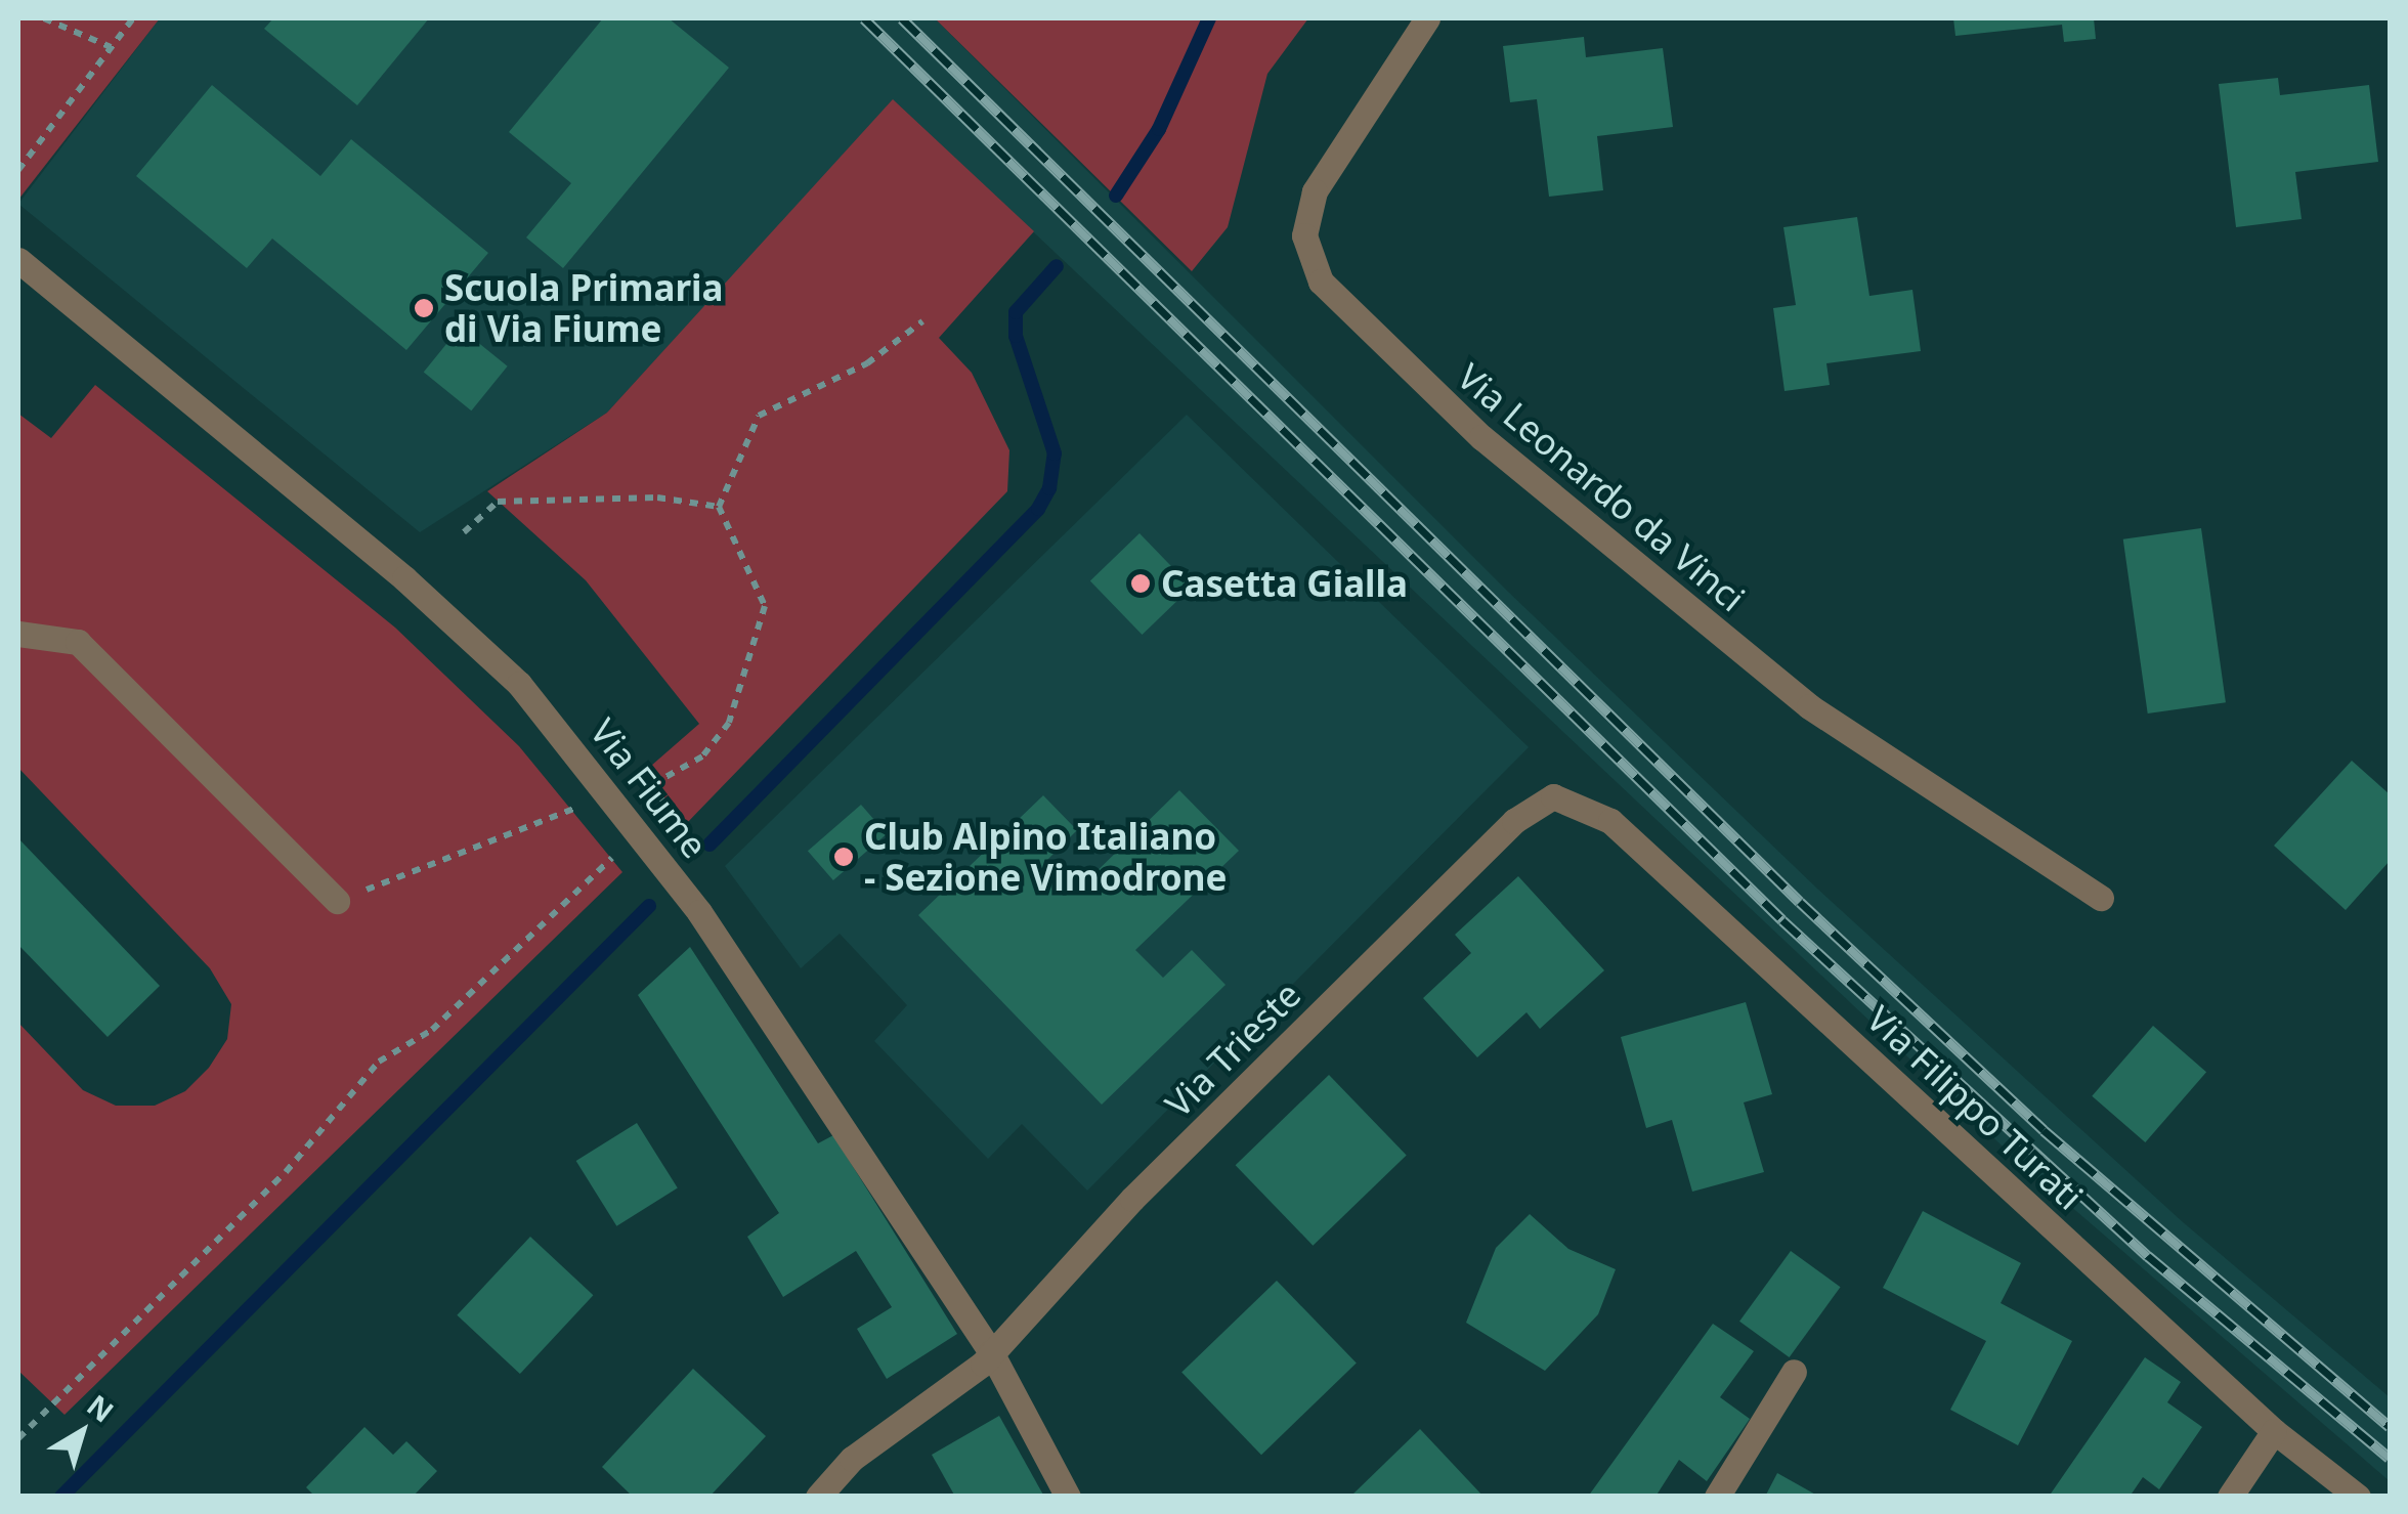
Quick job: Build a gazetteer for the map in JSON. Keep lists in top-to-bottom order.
{
  "streets": {
    "street": [
      "Via Leonardo da Vinci",
      "Via Fiume",
      "Via Trieste",
      "Via Filippo Turati"
    ]
  },
  "crossings": [
    ["Via Fiume", "Via Trieste"],
    ["Via Trieste", "Via Filippo Turati"]
  ],
  "places": ["Scuola Primaria di Via Fiume", "Casetta Gialla", "Club Alpino Italiano - Sezione Vimodrone"],
  "north": "top right"
}
